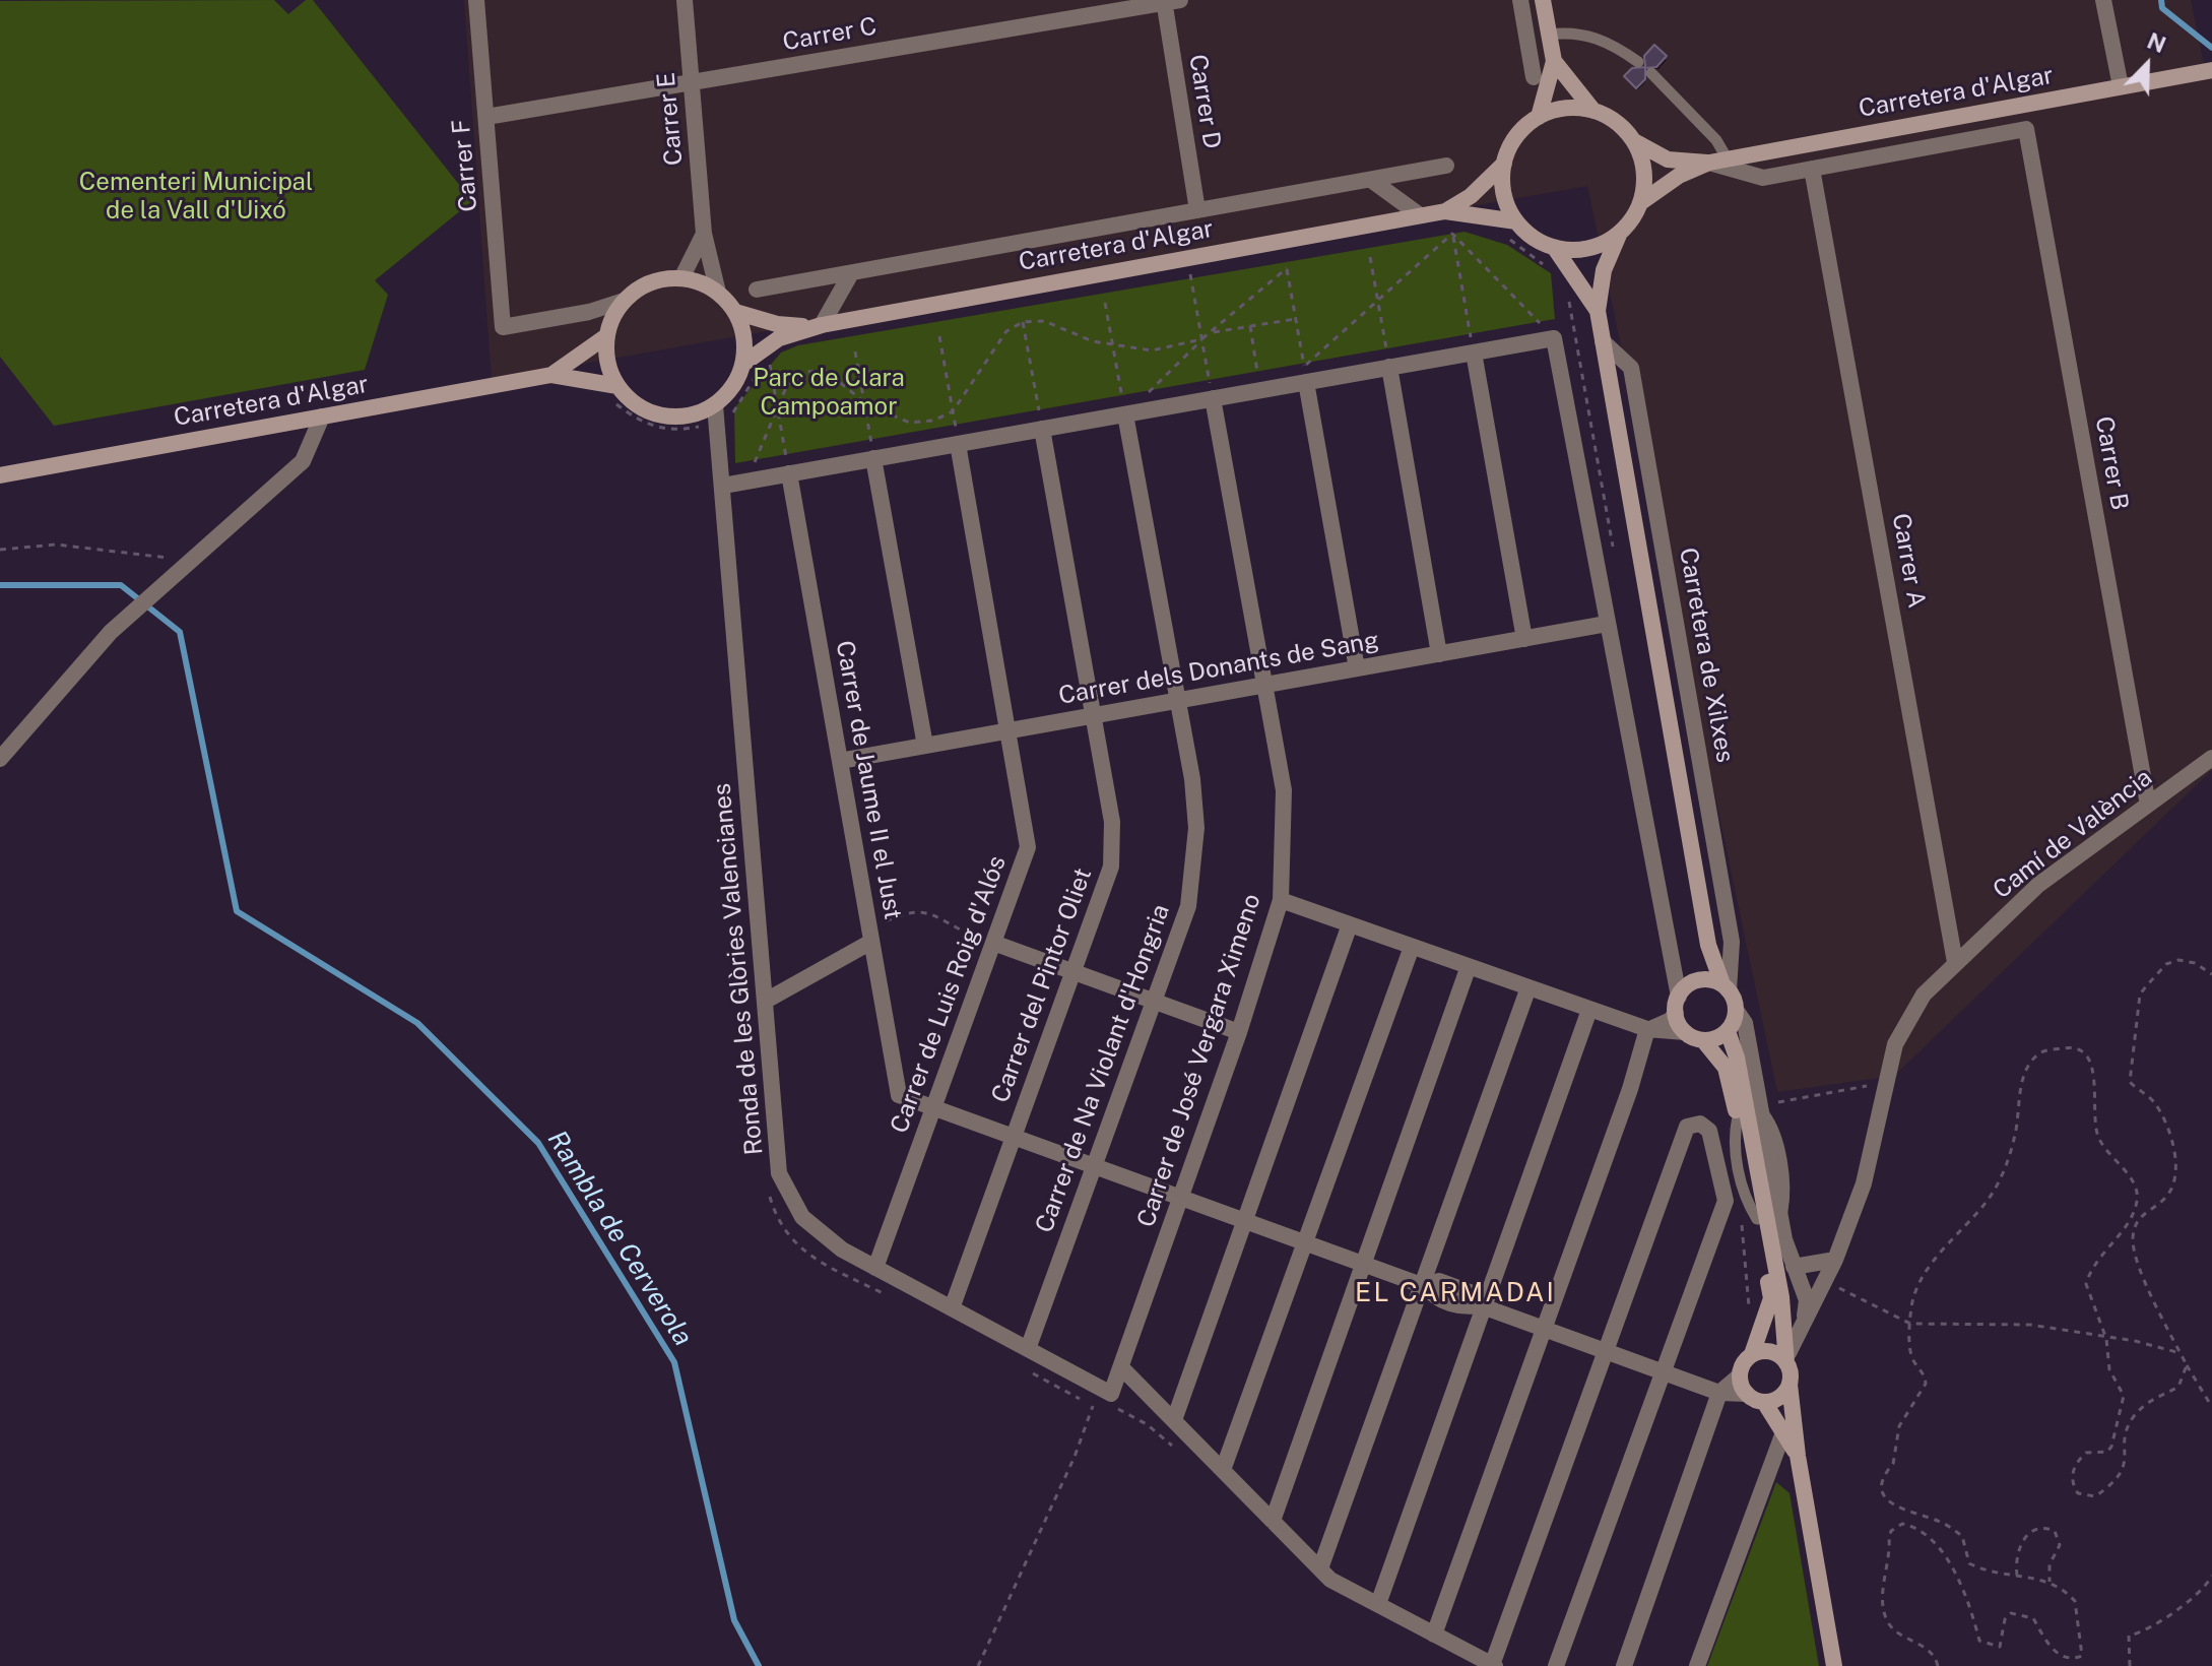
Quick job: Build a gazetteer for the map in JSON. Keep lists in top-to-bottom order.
{
  "streets": {
    "main road": ["Carretera d'Algar", "Carretera de Xilxes"],
    "street": [
      "Carrer C",
      "Carrer D",
      "Carrer E",
      "Carrer F",
      "Carrer B",
      "Carrer A",
      "Carrer dels Donants de Sang",
      "Carrer de Jaume II el Just",
      "Camí de València",
      "Ronda de les Glòries Valencianes",
      "Carrer del Pintor Oliet",
      "Carrer de Luis Roig d'Alós",
      "Carrer de José Vergara Ximeno",
      "Carrer de Na Violant d'Hongria"
    ]
  },
  "crossings": [
    ["Carrer C", "Carrer D"],
    ["Carrer C", "Carrer E"],
    ["Carrer C", "Carrer F"],
    ["Carretera d'Algar", "Carrer D"],
    ["Carretera d'Algar", "Carrer E"],
    ["Carretera d'Algar", "Carrer F"],
    ["Carretera d'Algar", "Carrer B"],
    ["Carretera d'Algar", "Carrer A"],
    ["Carretera d'Algar", "Carretera de Xilxes"],
    ["Carretera d'Algar", "Ronda de les Glòries Valencianes"],
    ["Carrer E", "Carrer F"],
    ["Carrer E", "Ronda de les Glòries Valencianes"],
    ["Carrer F", "Ronda de les Glòries Valencianes"],
    ["Carrer B", "Camí de València"],
    ["Carrer A", "Camí de València"],
    ["Carrer dels Donants de Sang", "Carrer de Jaume II el Just"],
    ["Carrer dels Donants de Sang", "Carrer del Pintor Oliet"],
    ["Carrer dels Donants de Sang", "Carrer de Luis Roig d'Alós"],
    ["Carrer dels Donants de Sang", "Carrer de José Vergara Ximeno"],
    ["Carrer dels Donants de Sang", "Carrer de Na Violant d'Hongria"],
    ["Carrer de Jaume II el Just", "Carrer de Luis Roig d'Alós"],
    ["Ronda de les Glòries Valencianes", "Carrer del Pintor Oliet"],
    ["Ronda de les Glòries Valencianes", "Carrer de Luis Roig d'Alós"],
    ["Ronda de les Glòries Valencianes", "Carrer de José Vergara Ximeno"],
    ["Ronda de les Glòries Valencianes", "Carrer de Na Violant d'Hongria"]
  ],
  "districts": ["EL CARMADAI"],
  "water": ["Rambla de Cerverola"],
  "parks": ["Cementeri Municipal de la Vall d'Uixó", "Parc de Clara Campoamor"],
  "north": "top right"
}
